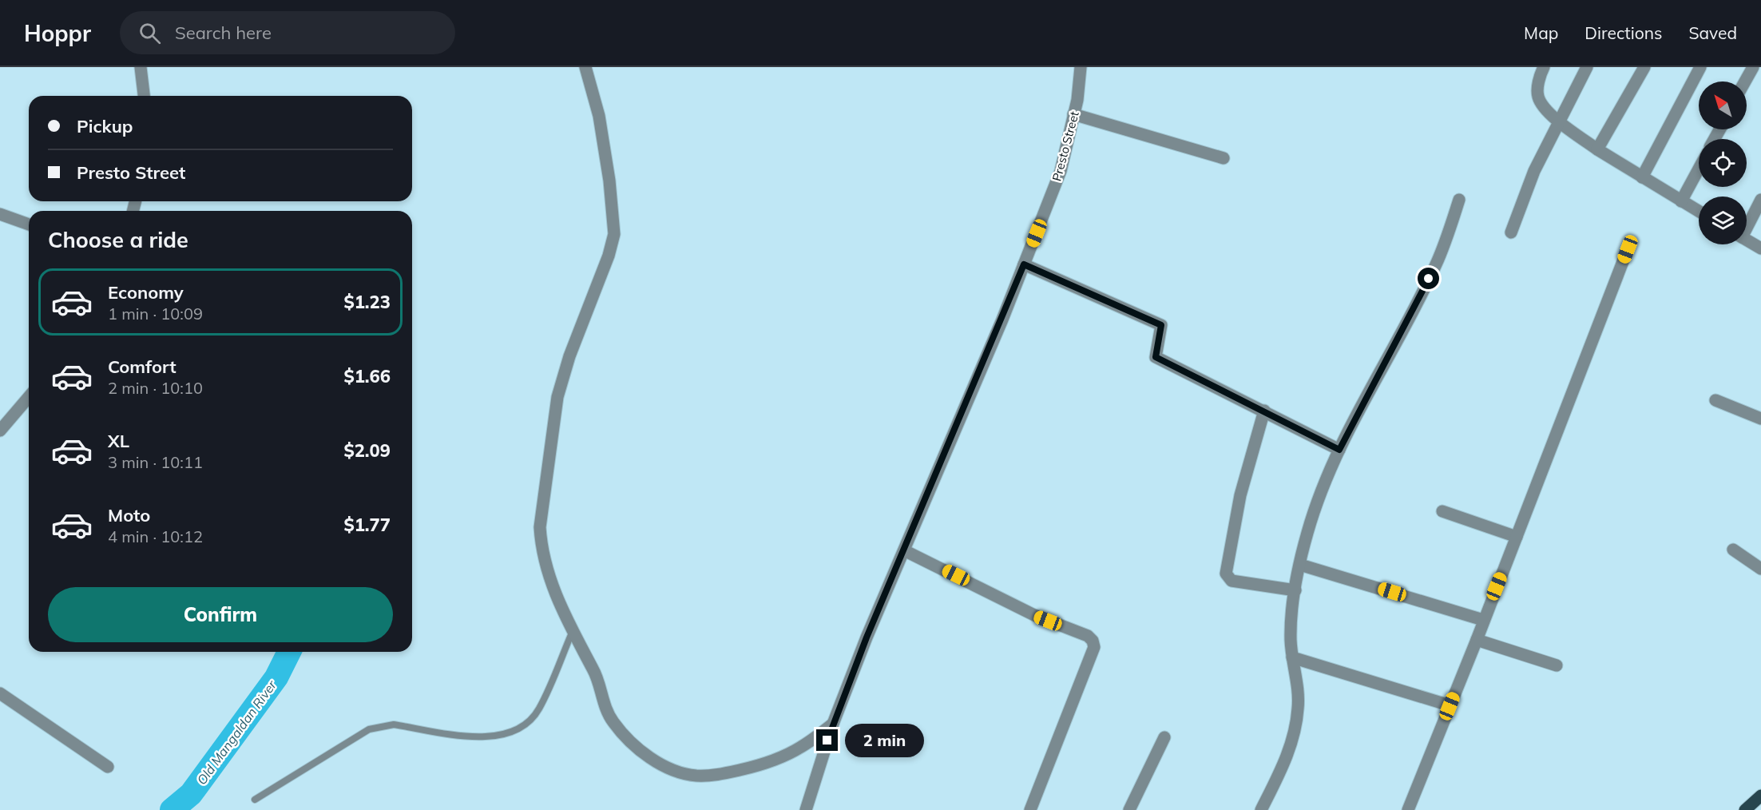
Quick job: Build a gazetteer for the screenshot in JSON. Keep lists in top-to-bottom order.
{
  "streets": {
    "street": ["Presto Street"]
  },
  "water": ["Old Mangaldan River"],
  "north": "top left",
  "page": {
    "header": "Hoppr",
    "search": "Search here",
    "nav": ["Map", "Directions", "Saved"],
    "banner": ["Pickup", "Presto Street"],
    "heading": "Choose a ride",
    "list": [
      {
        "name": "Economy",
        "note": "1 min · 10:09",
        "value": "$1.23"
      },
      {
        "name": "Comfort",
        "note": "2 min · 10:10",
        "value": "$1.66"
      },
      {
        "name": "XL",
        "note": "3 min · 10:11",
        "value": "$2.09"
      },
      {
        "name": "Moto",
        "note": "4 min · 10:12",
        "value": "$1.77"
      }
    ],
    "buttons": "Confirm",
    "bubble": "2 min"
  }
}
